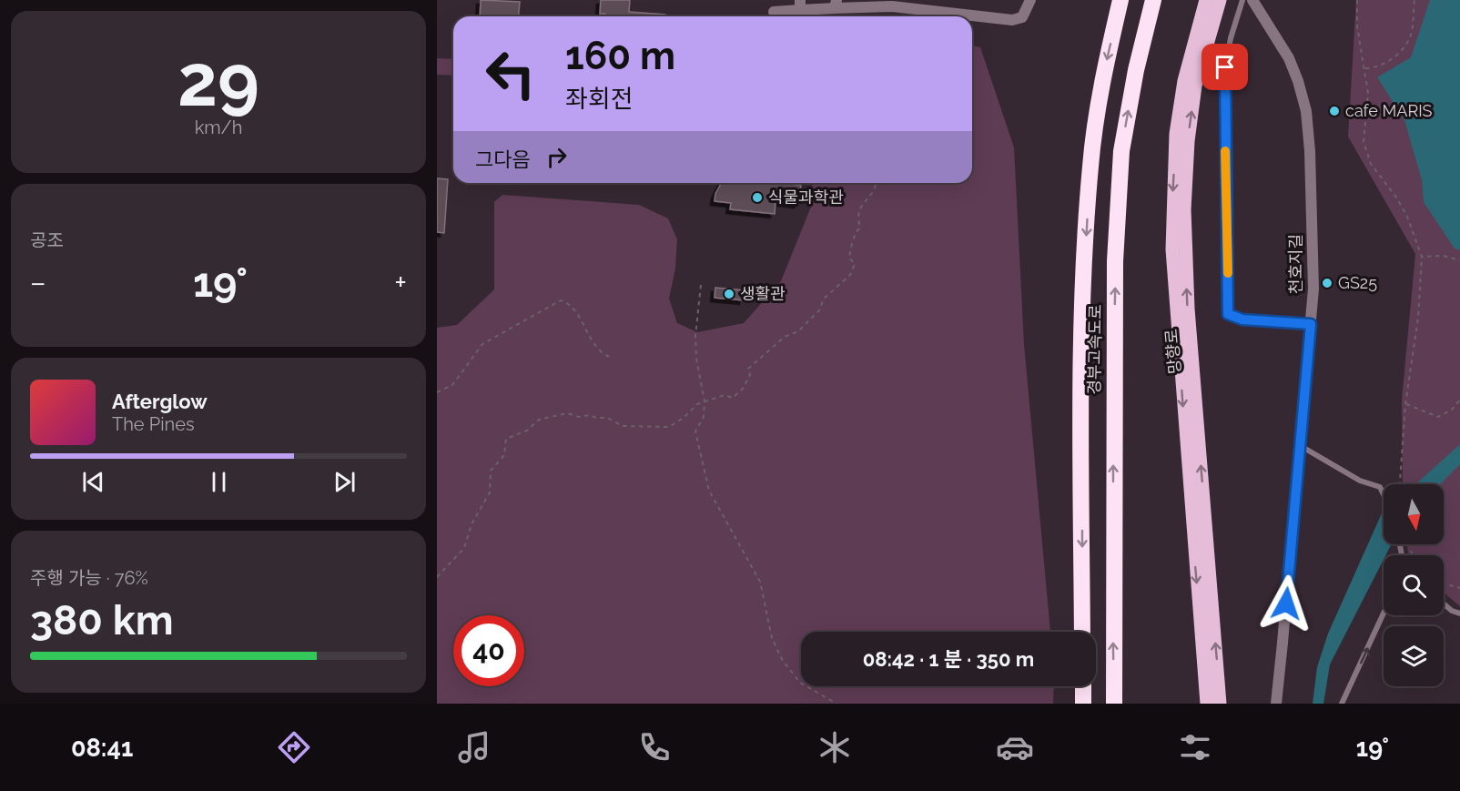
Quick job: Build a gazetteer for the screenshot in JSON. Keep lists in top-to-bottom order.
{
  "streets": {
    "highway": ["경부고속도로"],
    "main road": ["망향로"],
    "street": ["천호지길"]
  },
  "places": [
    "cafe MARIS",
    "식물과학관",
    "GS25",
    "생활관"
  ],
  "north": "bottom",
  "page": {
    "tile": [
      ["29", "km/h"],
      "공조",
      ["주행 가능 · 76%", "380 km"]
    ],
    "turn": ["160 m", "좌회전"],
    "then": "그다음",
    "heat": ["−", "19°", "+"],
    "song": ["Afterglow", "The Pines"],
    "limit": "40",
    "trip": "08:42 · 1 분 · 350 m",
    "tabs": ["08:41", "19°"]
  }
}
